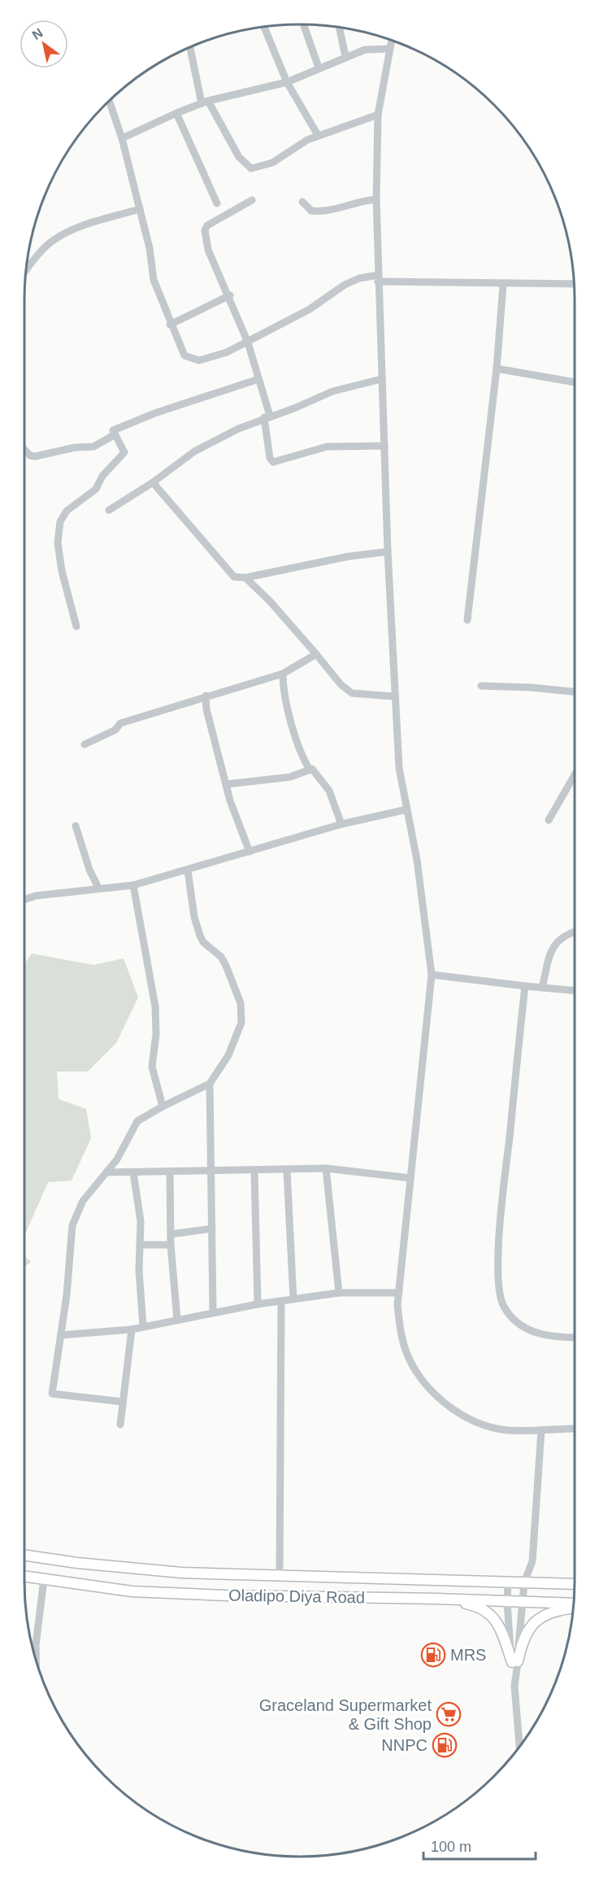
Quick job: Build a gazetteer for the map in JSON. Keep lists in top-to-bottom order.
{
  "streets": {
    "main road": ["Oladipo Diya Road"]
  },
  "places": {
    "fuel station": ["MRS", "NNPC"],
    "supermarket": ["Graceland Supermarket & Gift Shop"]
  },
  "scale_bar": "100 m",
  "north": "top left"
}
